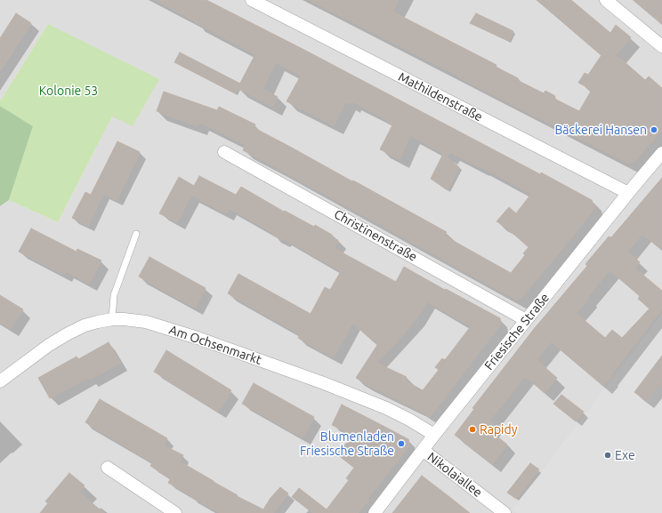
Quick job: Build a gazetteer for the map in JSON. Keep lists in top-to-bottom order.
{
  "streets": {
    "street": [
      "Mathildenstraße",
      "Christinenstraße",
      "Friesische Straße",
      "Am Ochsenmarkt",
      "Nikolaiallee"
    ]
  },
  "crossings": [
    ["Mathildenstraße", "Friesische Straße"],
    ["Christinenstraße", "Friesische Straße"],
    ["Friesische Straße", "Am Ochsenmarkt"],
    ["Friesische Straße", "Nikolaiallee"]
  ],
  "parks": ["Kolonie 53"],
  "places": [
    "Bäckerei Hansen",
    "Rapidy",
    "Blumenladen Friesische Straße",
    "Exe"
  ]
}
